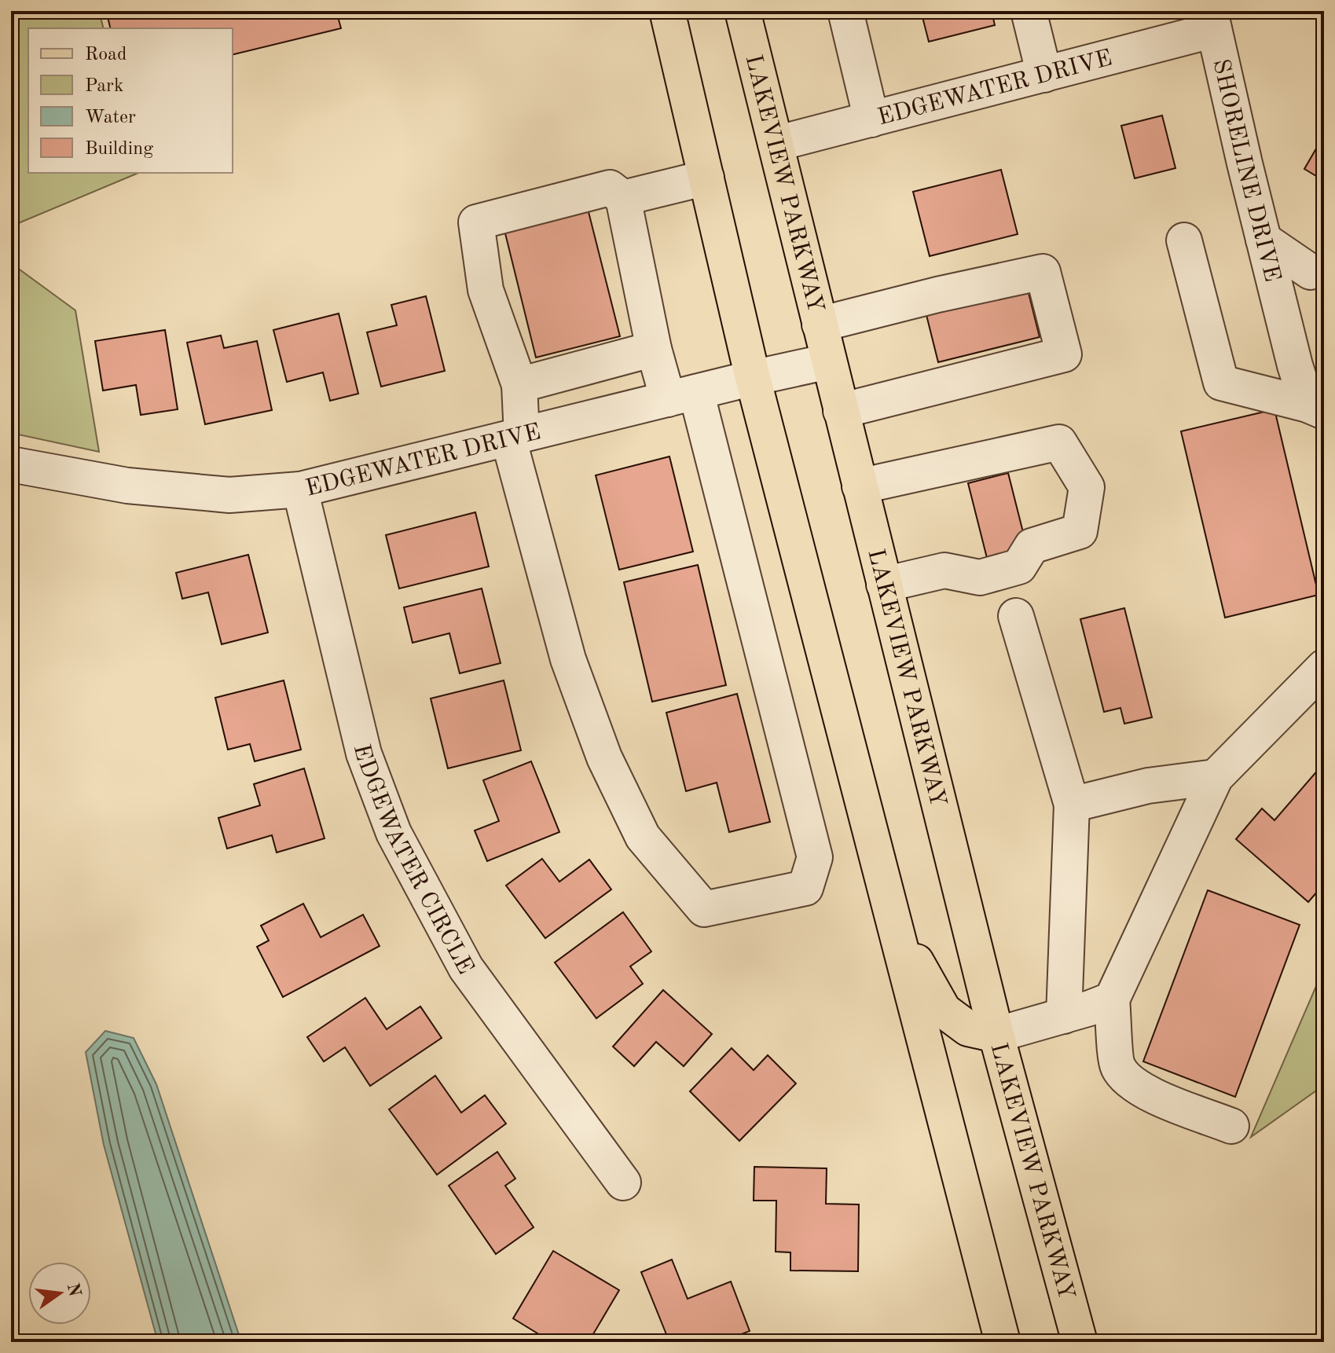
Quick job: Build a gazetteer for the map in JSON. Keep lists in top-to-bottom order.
{
  "streets": {
    "main road": ["LAKEVIEW PARKWAY"],
    "street": ["EDGEWATER DRIVE", "SHORELINE DRIVE", "EDGEWATER CIRCLE"]
  },
  "crossings": [
    ["EDGEWATER DRIVE", "SHORELINE DRIVE"],
    ["EDGEWATER DRIVE", "LAKEVIEW PARKWAY"],
    ["EDGEWATER DRIVE", "EDGEWATER CIRCLE"]
  ],
  "legend": [
    "Road",
    "Park",
    "Water",
    "Building"
  ],
  "north": "right"
}
